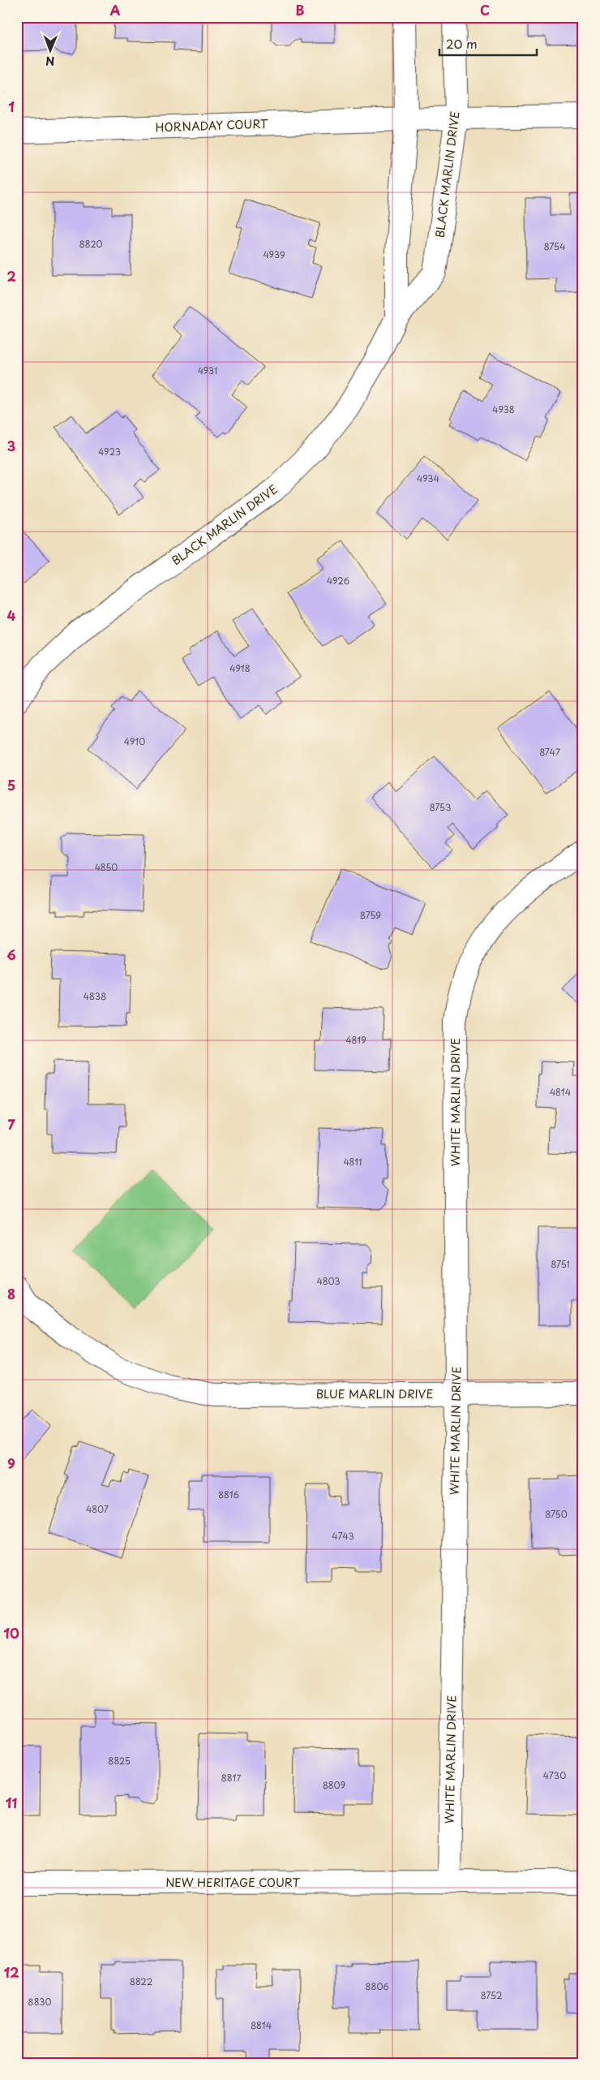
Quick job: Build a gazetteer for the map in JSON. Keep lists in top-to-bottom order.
{
  "streets": {
    "street": [
      "HORNADAY COURT",
      "BLACK MARLIN DRIVE",
      "WHITE MARLIN DRIVE",
      "BLUE MARLIN DRIVE",
      "NEW HERITAGE COURT"
    ]
  },
  "crossings": [
    ["HORNADAY COURT", "BLACK MARLIN DRIVE"],
    ["WHITE MARLIN DRIVE", "BLUE MARLIN DRIVE"],
    ["WHITE MARLIN DRIVE", "NEW HERITAGE COURT"]
  ],
  "house_numbers": [
    "8820",
    "8754",
    "4939",
    "4931",
    "4938",
    "4923",
    "4934",
    "4926",
    "4918",
    "4910",
    "8747",
    "8753",
    "4850",
    "8759",
    "4838",
    "4819",
    "4814",
    "4811",
    "8751",
    "4803",
    "8816",
    "4807",
    "8750",
    "4743",
    "8825",
    "4730",
    "8817",
    "8809",
    "8822",
    "8806",
    "8752",
    "8830",
    "8814"
  ],
  "scale_bar": "20 m",
  "north": "bottom",
  "grid": {
    "columns": ["A", "B", "C"],
    "rows": [
      "1",
      "2",
      "3",
      "4",
      "5",
      "6",
      "7",
      "8",
      "9",
      "10",
      "11",
      "12"
    ]
  }
}
